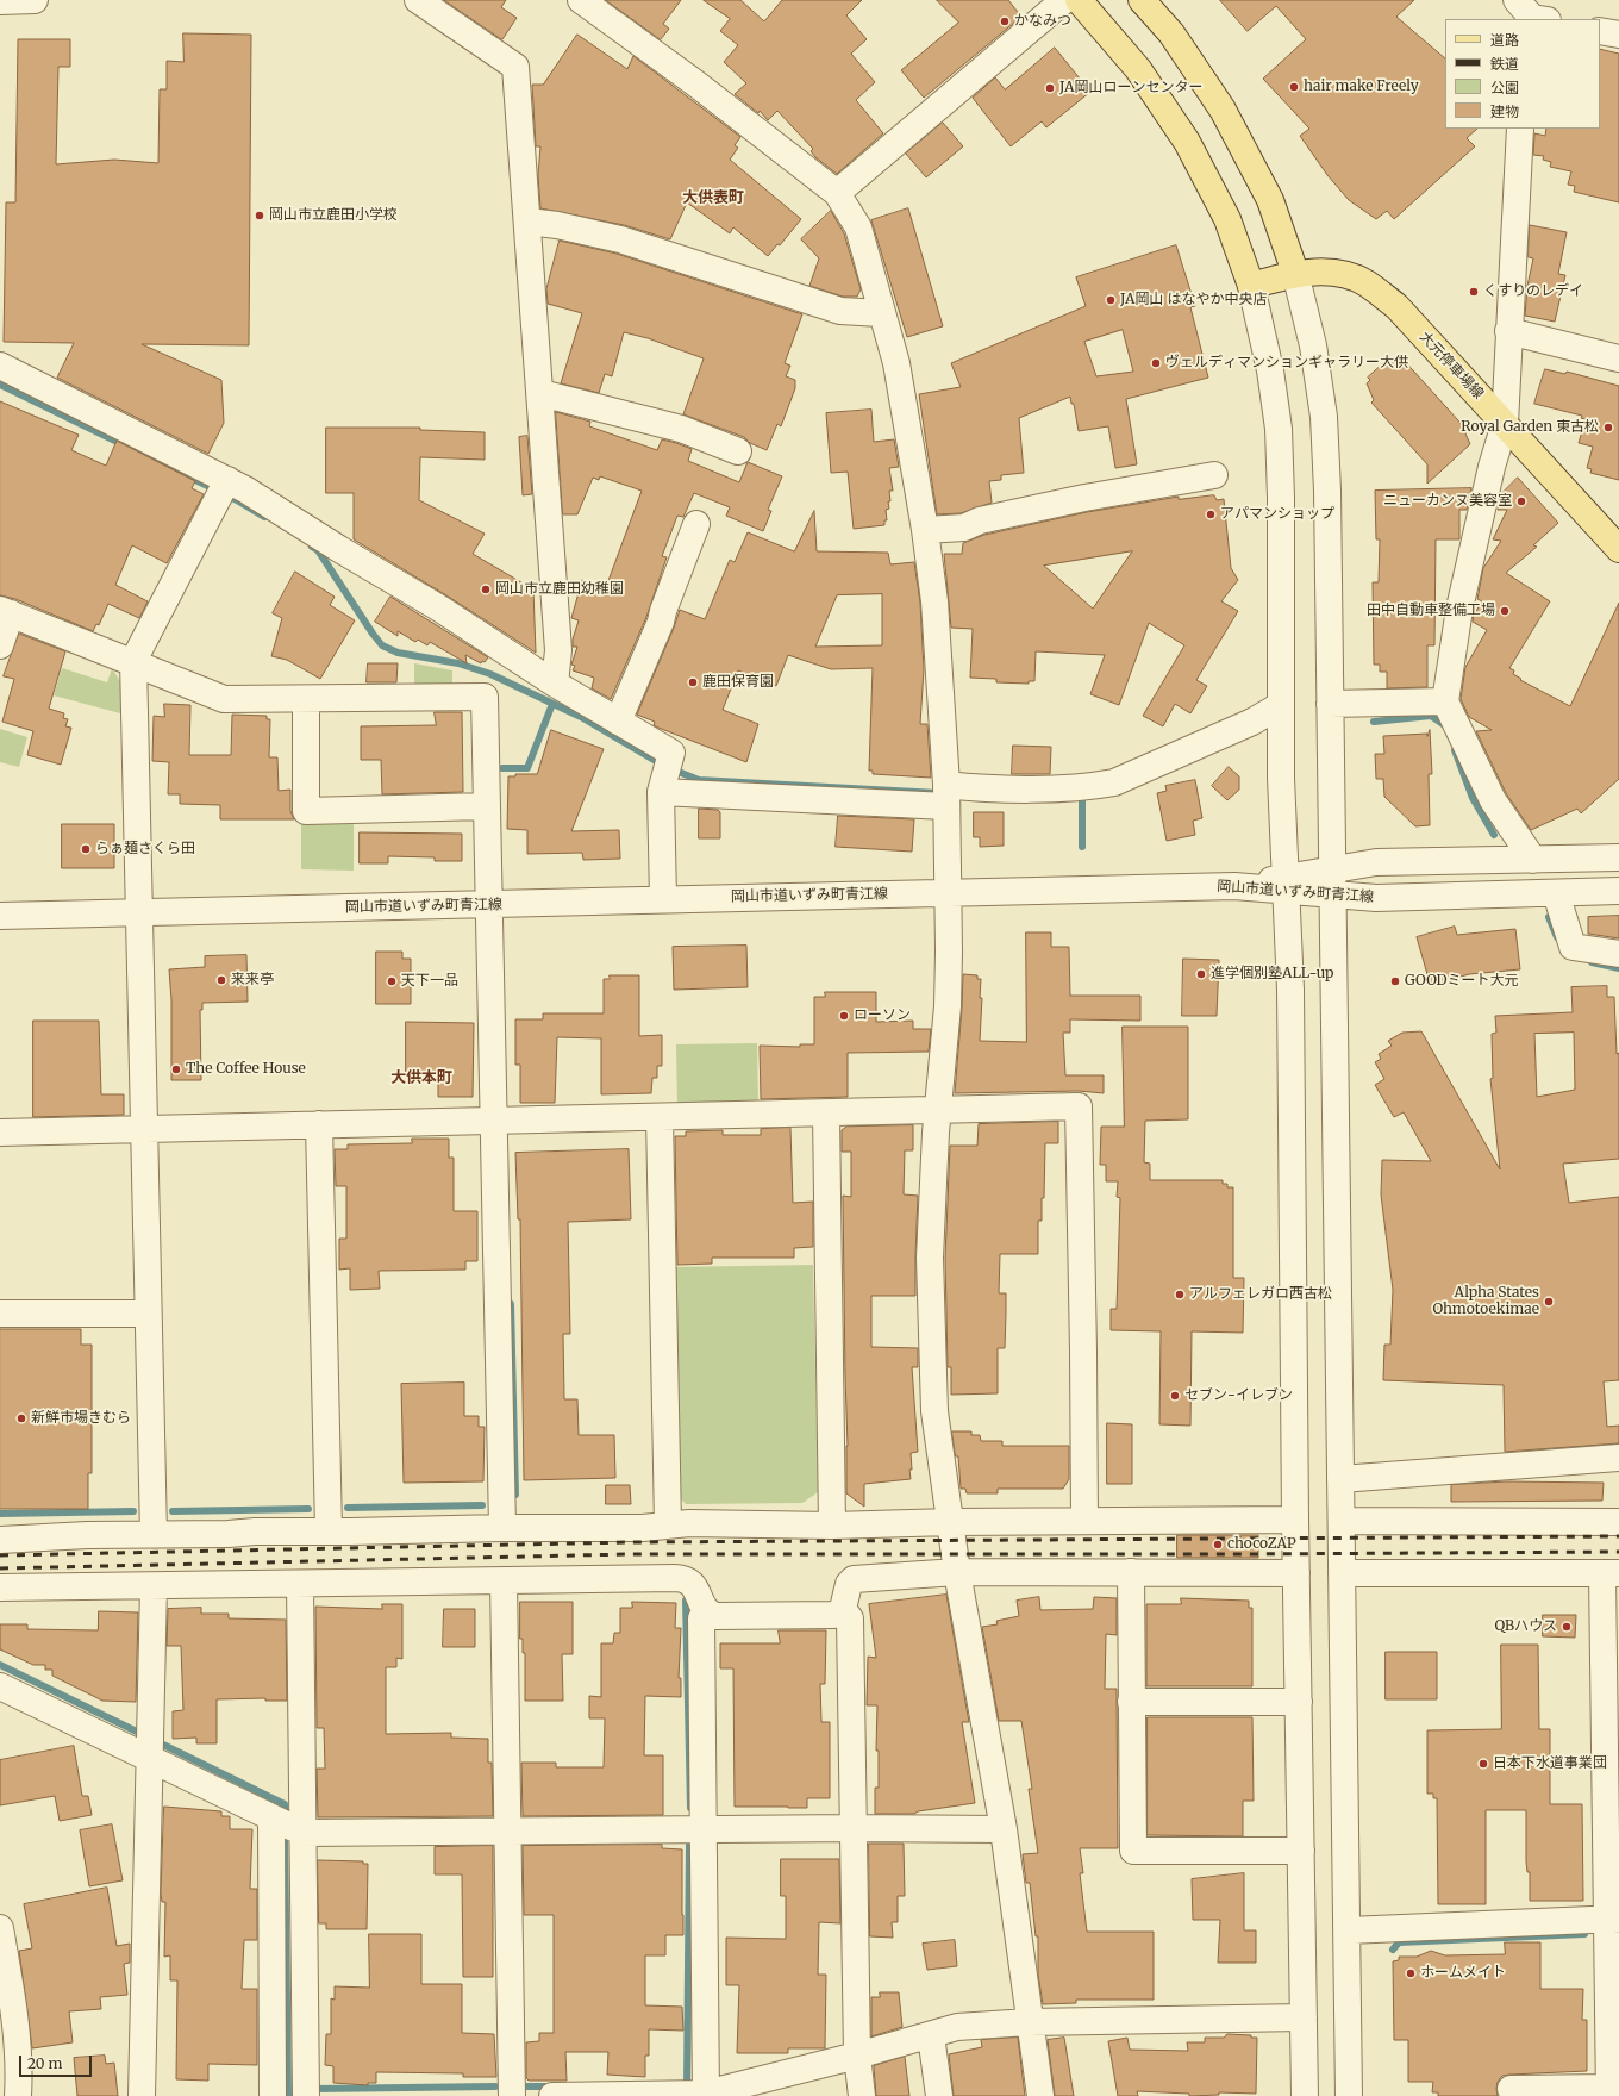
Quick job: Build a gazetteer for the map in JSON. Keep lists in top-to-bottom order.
{
  "streets": {
    "main road": ["大元停車場線"],
    "street": ["岡山市道いずみ町青江線"]
  },
  "districts": ["大供表町", "大供本町"],
  "places": [
    "かなみつ",
    "hair make Freely",
    "JA岡山ローンセンター",
    "岡山市立鹿田小学校",
    "くすりのレデイ",
    "JA岡山 はなやか中央店",
    "ヴェルディマンションギャラリー大供",
    "Royal Garden 東古松",
    "ニューカンヌ美容室",
    "アパマンショップ",
    "岡山市立鹿田幼稚園",
    "田中自動車整備工場",
    "鹿田保育園",
    "らぁ麺さくら田",
    "進学個別塾ALL-up",
    "来来亭",
    "天下一品",
    "GOODミート大元",
    "ローソン",
    "The Coffee House",
    "アルフェレガロ西古松",
    "Alpha States Ohmotoekimae",
    "セブン-イレブン",
    "新鮮市場きむら",
    "chocoZAP",
    "QBハウス",
    "日本下水道事業団",
    "ホームメイト"
  ],
  "legend": [
    "道路",
    "鉄道",
    "公園",
    "建物"
  ],
  "scale_bar": "20 m"
}
